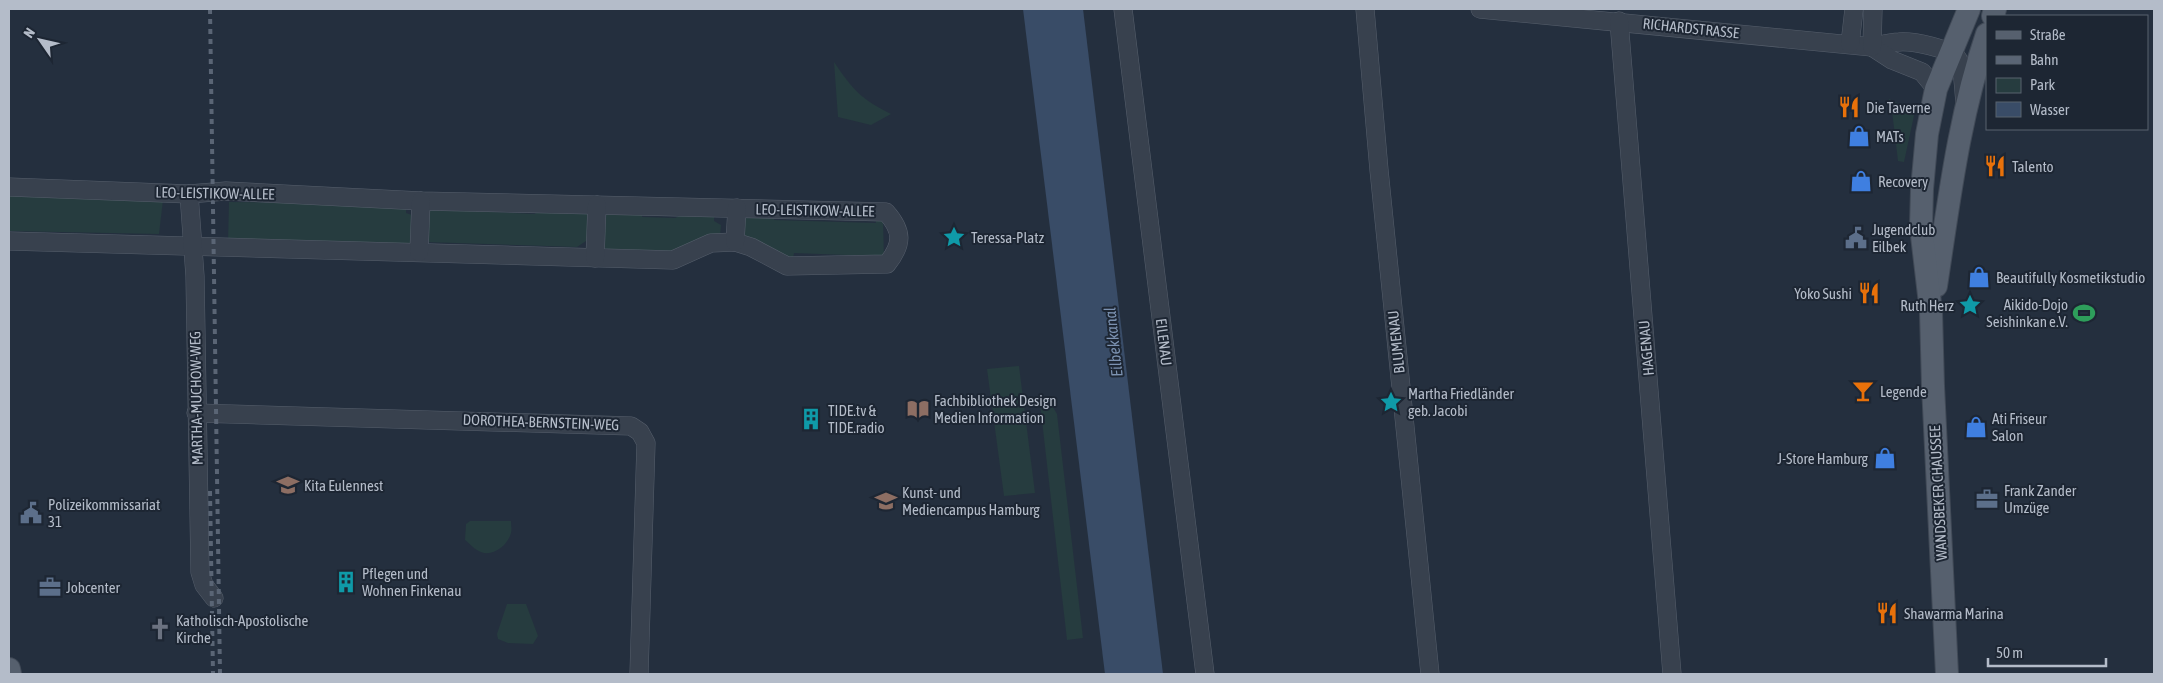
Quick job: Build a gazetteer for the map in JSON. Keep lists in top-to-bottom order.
{
  "streets": {
    "main road": ["WANDSBEKER CHAUSSEE"],
    "street": [
      "RICHARDSTRASSE",
      "LEO-LEISTIKOW-ALLEE",
      "EILENAU",
      "BLUMENAU",
      "HAGENAU",
      "MARTHA-MUCHOW-WEG",
      "DOROTHEA-BERNSTEIN-WEG"
    ]
  },
  "crossings": [
    ["RICHARDSTRASSE", "HAGENAU"],
    ["RICHARDSTRASSE", "WANDSBEKER CHAUSSEE"],
    ["LEO-LEISTIKOW-ALLEE", "MARTHA-MUCHOW-WEG"],
    ["MARTHA-MUCHOW-WEG", "DOROTHEA-BERNSTEIN-WEG"]
  ],
  "water": ["Eilbekkanal"],
  "places": {
    "restaurant": [
      "Die Taverne",
      "Talento",
      "Yoko Sushi",
      "Shawarma Marina"
    ],
    "shop": [
      "MATs",
      "Recovery",
      "Beautifully Kosmetikstudio",
      "Ati Friseur Salon",
      "J-Store Hamburg"
    ],
    "place": ["Teressa-Platz", "Ruth Herz", "Martha Friedländer geb. Jacobi"],
    "public building": ["Jugendclub Eilbek", "Polizeikommissariat 31"],
    "sports": ["Aikido-Dojo Seishinkan e.V."],
    "bar": ["Legende"],
    "library": ["Fachbibliothek Design Medien Information"],
    "building": ["TIDE.tv & TIDE.radio", "Pflegen und Wohnen Finkenau"],
    "school or university": ["Kita Eulennest", "Kunst- und Mediencampus Hamburg"],
    "office": ["Frank Zander Umzüge", "Jobcenter"],
    "church": ["Katholisch-Apostolische Kirche"]
  },
  "legend": [
    "Straße",
    "Bahn",
    "Park",
    "Wasser"
  ],
  "scale_bar": "50 m",
  "north": "top left"
}
